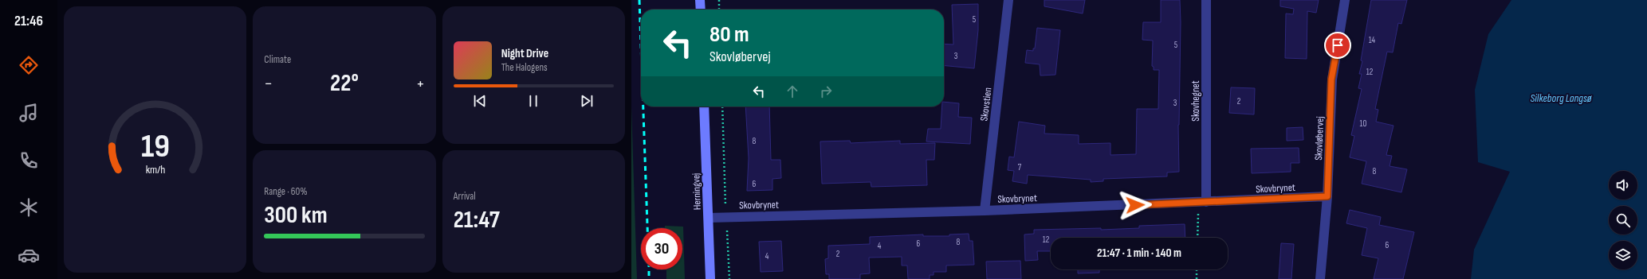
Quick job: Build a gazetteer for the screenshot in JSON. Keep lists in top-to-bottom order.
{
  "streets": {
    "street": [
      "Skovhegnet",
      "Skovstien",
      "Skovløbervej",
      "Skovbrynet",
      "Herningvej"
    ]
  },
  "crossings": [
    ["Skovhegnet", "Skovbrynet"],
    ["Skovstien", "Skovbrynet"],
    ["Skovløbervej", "Skovbrynet"],
    ["Skovbrynet", "Herningvej"]
  ],
  "water": ["Silkeborg Langsø"],
  "house_numbers": [
    "5",
    "14",
    "5",
    "3",
    "12",
    "2",
    "3",
    "10",
    "8",
    "7",
    "8",
    "6",
    "12",
    "8",
    "6",
    "6",
    "4",
    "2",
    "4"
  ],
  "page": {
    "tabs": "21:46",
    "tile": [
      "Climate",
      ["Range · 60%", "300 km"],
      ["Arrival", "21:47"]
    ],
    "turn": ["80 m", "Skovløbervej"],
    "song": ["Night Drive", "The Halogens"],
    "heat": ["−", "22°", "+"],
    "limit": "30",
    "trip": "21:47 · 1 min · 140 m",
    "gauge": ["19", "km/h"]
  }
}
